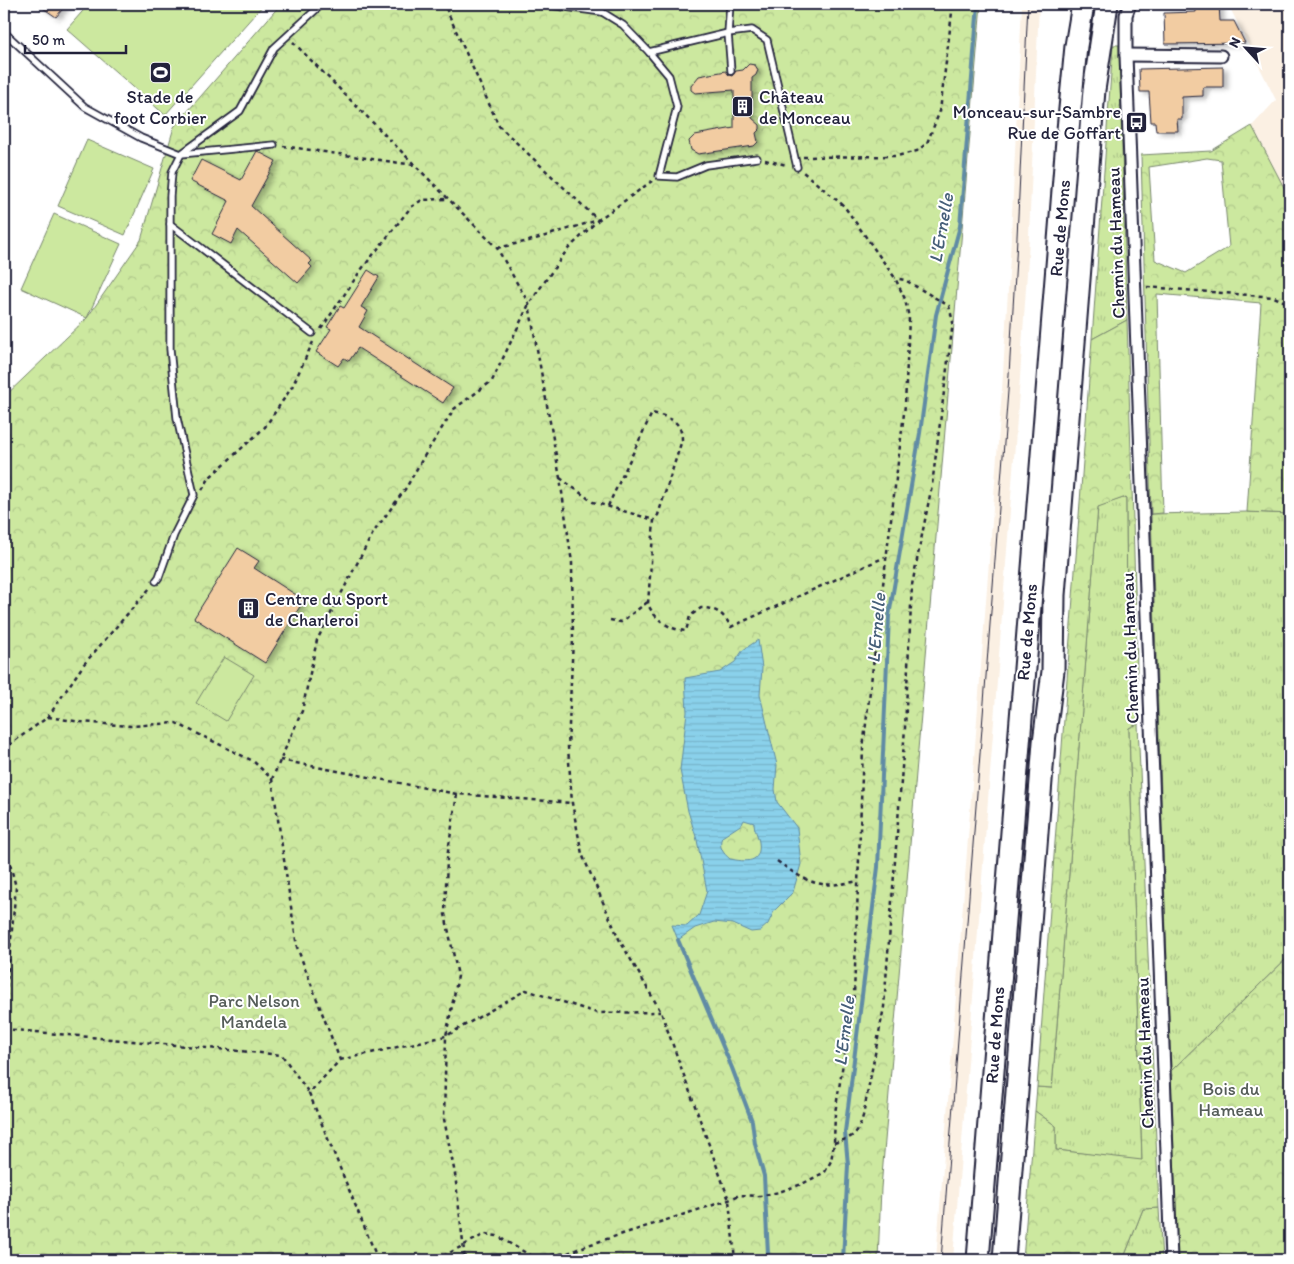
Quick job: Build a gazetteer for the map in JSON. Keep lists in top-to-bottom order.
{
  "streets": {
    "highway": ["Rue de Mons"],
    "street": ["Chemin du Hameau"]
  },
  "water": ["L'Ernelle"],
  "parks": ["Parc Nelson Mandela", "Bois du Hameau"],
  "places": {
    "sports": ["Stade de foot Corbier"],
    "building": ["Château de Monceau", "Centre du Sport de Charleroi"],
    "bus stop": ["Monceau-sur-Sambre Rue de Goffart"]
  },
  "scale_bar": "50 m",
  "north": "top left"
}
